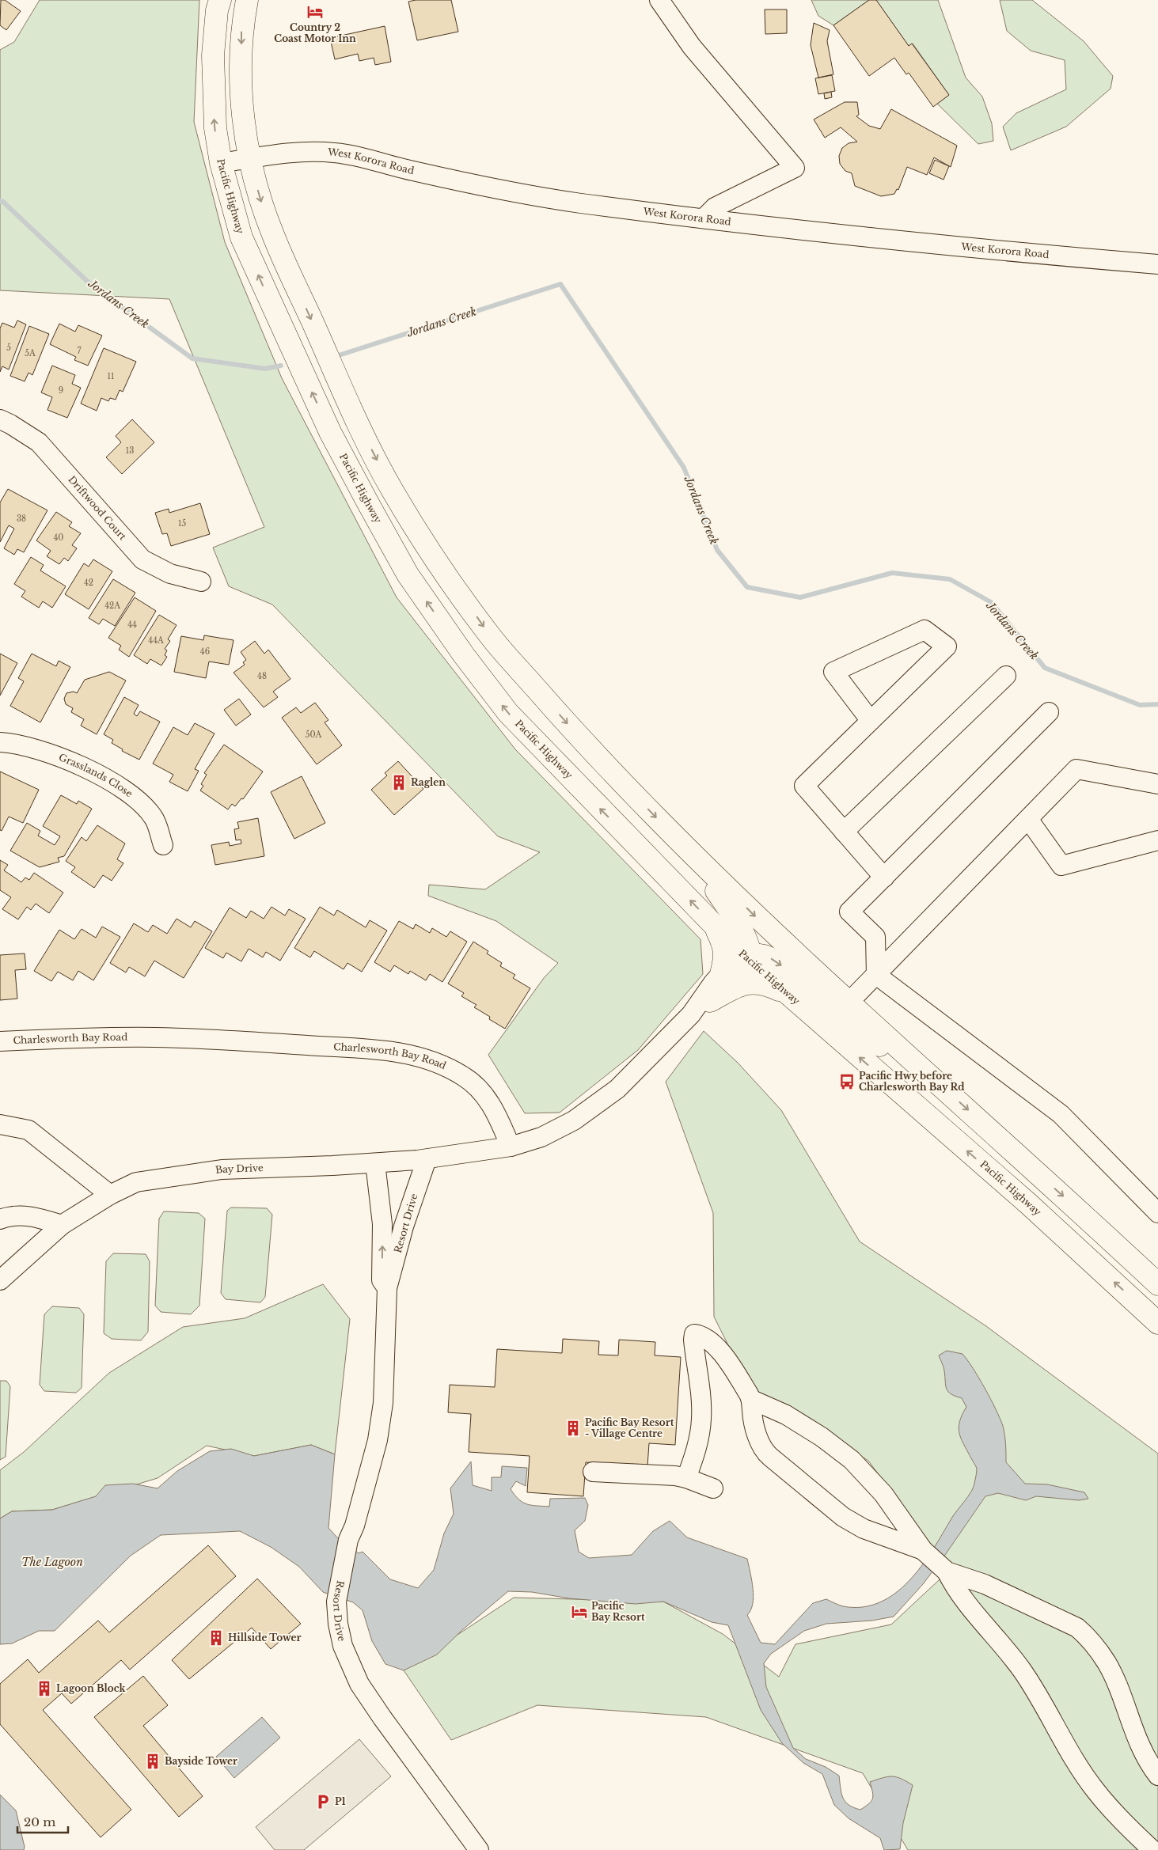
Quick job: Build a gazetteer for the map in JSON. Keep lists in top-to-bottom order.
{
  "streets": {
    "highway": ["Pacific Highway"],
    "street": [
      "West Korora Road",
      "Driftwood Court",
      "Grasslands Close",
      "Charlesworth Bay Road",
      "Bay Drive",
      "Resort Drive"
    ]
  },
  "crossings": [
    ["West Korora Road", "Pacific Highway"],
    ["Charlesworth Bay Road", "Bay Drive"],
    ["Bay Drive", "Resort Drive"]
  ],
  "water": ["Jordans Creek", "The Lagoon"],
  "places": {
    "hotel": ["Country 2 Coast Motor Inn", "Pacific Bay Resort"],
    "building": [
      "Raglen",
      "Pacific Bay Resort - Village Centre",
      "Hillside Tower",
      "Lagoon Block",
      "Bayside Tower"
    ],
    "bus stop": ["Pacific Hwy before Charlesworth Bay Rd"],
    "parking": ["P1"]
  },
  "house_numbers": [
    "5",
    "7",
    "5A",
    "11",
    "9",
    "13",
    "38",
    "15",
    "40",
    "42",
    "42A",
    "44",
    "44A",
    "46",
    "48",
    "50A"
  ],
  "scale_bar": "20 m"
}
